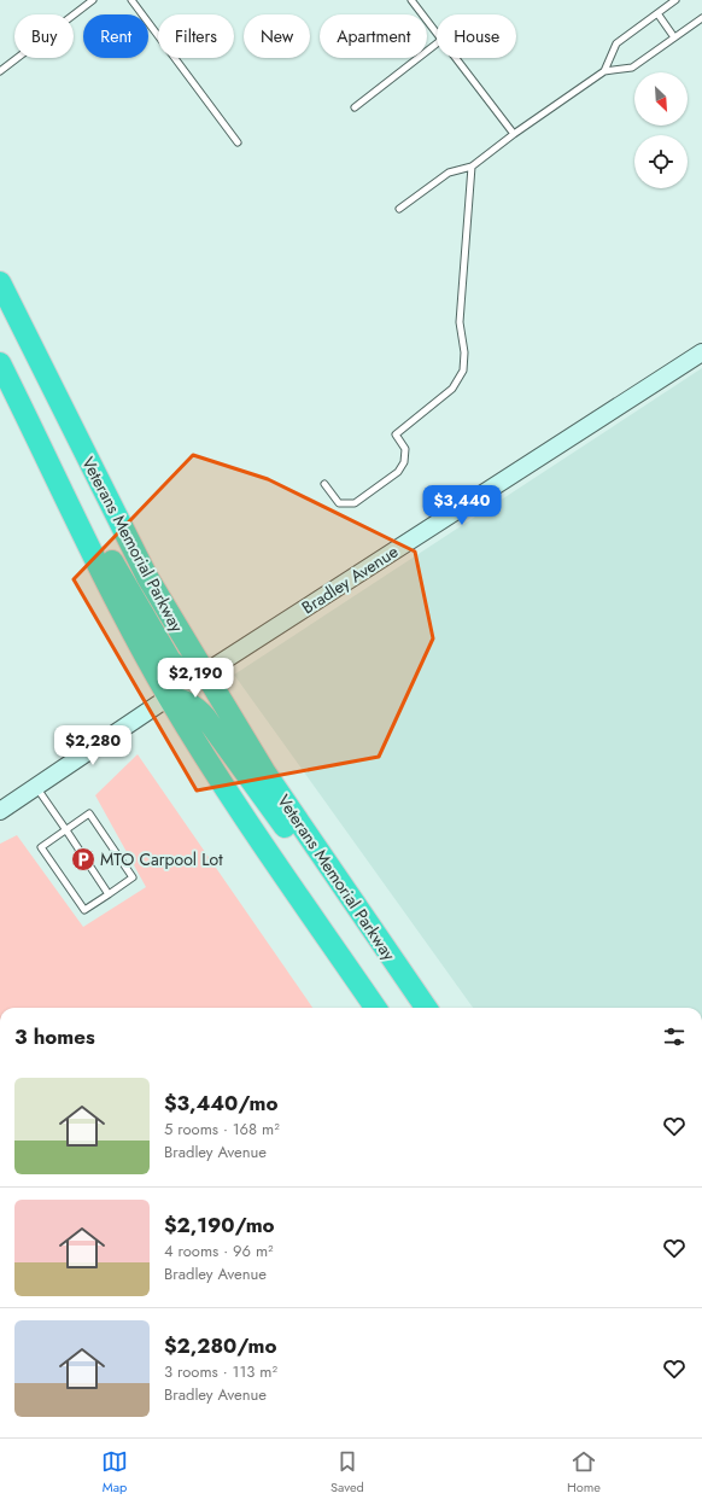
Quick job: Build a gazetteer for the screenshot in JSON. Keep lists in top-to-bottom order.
{
  "streets": {
    "highway": ["Veterans Memorial Parkway"],
    "main road": ["Bradley Avenue"]
  },
  "crossings": [
    ["Veterans Memorial Parkway", "Bradley Avenue"]
  ],
  "places": {
    "parking": ["MTO Carpool Lot"]
  },
  "north": "bottom right",
  "page": {
    "chip": [
      "Buy",
      "Rent",
      "Filters",
      "New",
      "Apartment",
      "House"
    ],
    "price": ["$3,440", "$2,190", "$2,280"],
    "heading": "3 homes",
    "list": [
      {
        "name": "$3,440/mo",
        "note": "5 rooms · 168 m² · Bradley Avenue"
      },
      {
        "name": "$2,190/mo",
        "note": "4 rooms · 96 m² · Bradley Avenue"
      },
      {
        "name": "$2,280/mo",
        "note": "3 rooms · 113 m² · Bradley Avenue"
      }
    ],
    "tabs": ["Map", "Saved", "Home"]
  }
}
